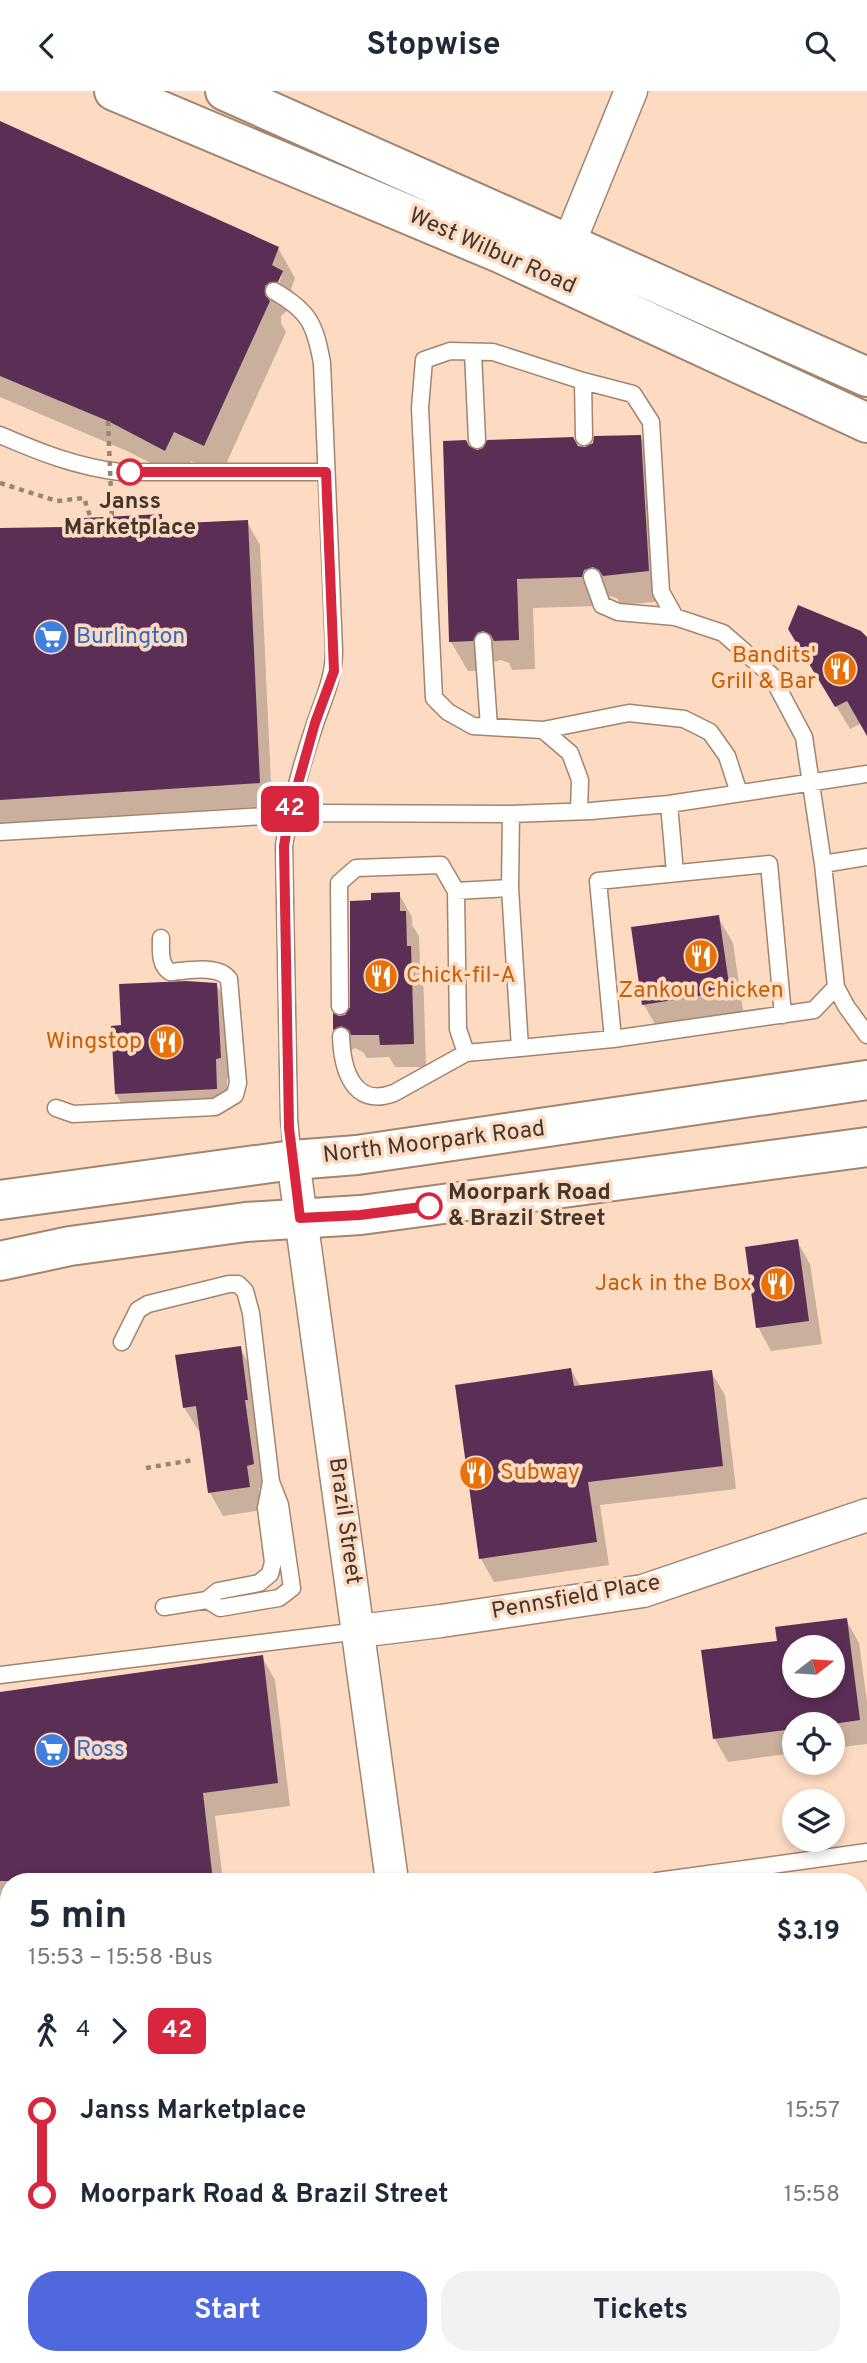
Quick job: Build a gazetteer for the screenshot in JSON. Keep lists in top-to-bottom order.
{
  "streets": {
    "main road": ["West Wilbur Road", "North Moorpark Road"],
    "street": ["Brazil Street", "Pennsfield Place"]
  },
  "crossings": [
    ["North Moorpark Road", "Brazil Street"],
    ["Brazil Street", "Pennsfield Place"]
  ],
  "places": {
    "other": ["Janss Marketplace", "Moorpark Road & Brazil Street"],
    "supermarket": ["Burlington", "Ross"],
    "restaurant": [
      "Bandits' Grill & Bar",
      "Zankou Chicken",
      "Chick-fil-A",
      "Wingstop",
      "Jack in the Box",
      "Subway"
    ]
  },
  "lines": ["bus line 42"],
  "north": "right",
  "page": {
    "header": "Stopwise",
    "on_map": "42",
    "heading": ["5 min", "15:53 – 15:58 · Bus", "$3.19"],
    "legs": ["4", "42"],
    "list": [
      {
        "name": "Janss Marketplace",
        "value": "15:57"
      },
      {
        "name": "Moorpark Road & Brazil Street",
        "value": "15:58"
      }
    ],
    "buttons": ["Start", "Tickets"]
  }
}
